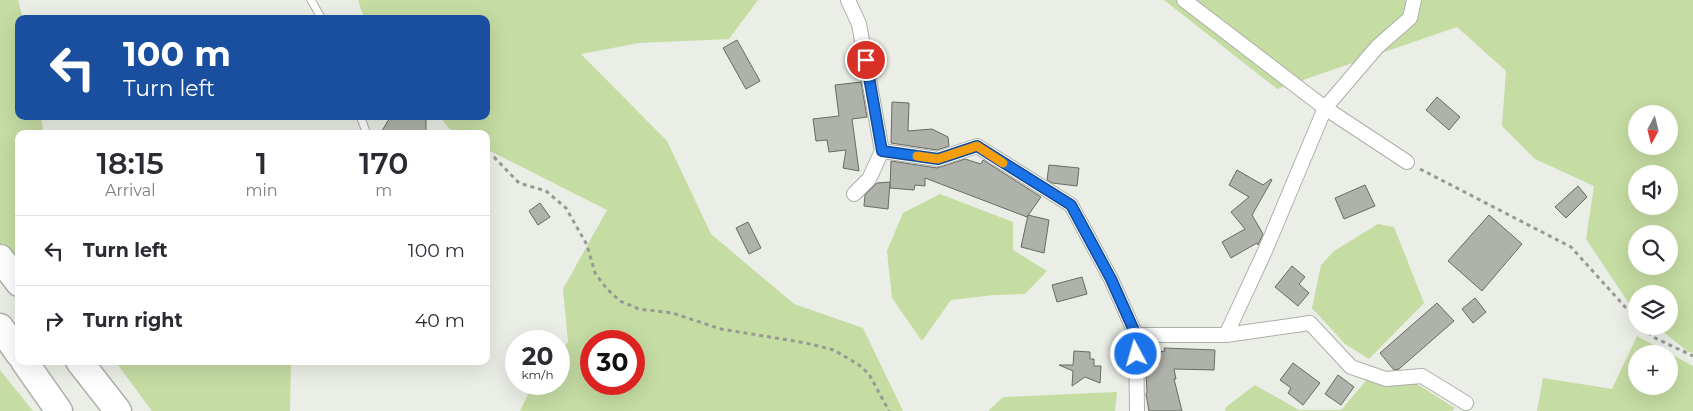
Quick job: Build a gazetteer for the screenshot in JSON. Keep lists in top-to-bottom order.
{
  "north": "bottom",
  "page": {
    "turn": ["100 m", "Turn left"],
    "map_buttons": "+",
    "eta": [
      "18:15",
      "Arrival",
      "1",
      "min",
      "170",
      "m"
    ],
    "list": [
      {
        "name": "Turn left",
        "value": "100 m"
      },
      {
        "name": "Turn right",
        "value": "40 m"
      }
    ],
    "speed": "20 km/h",
    "limit": "30"
  }
}
